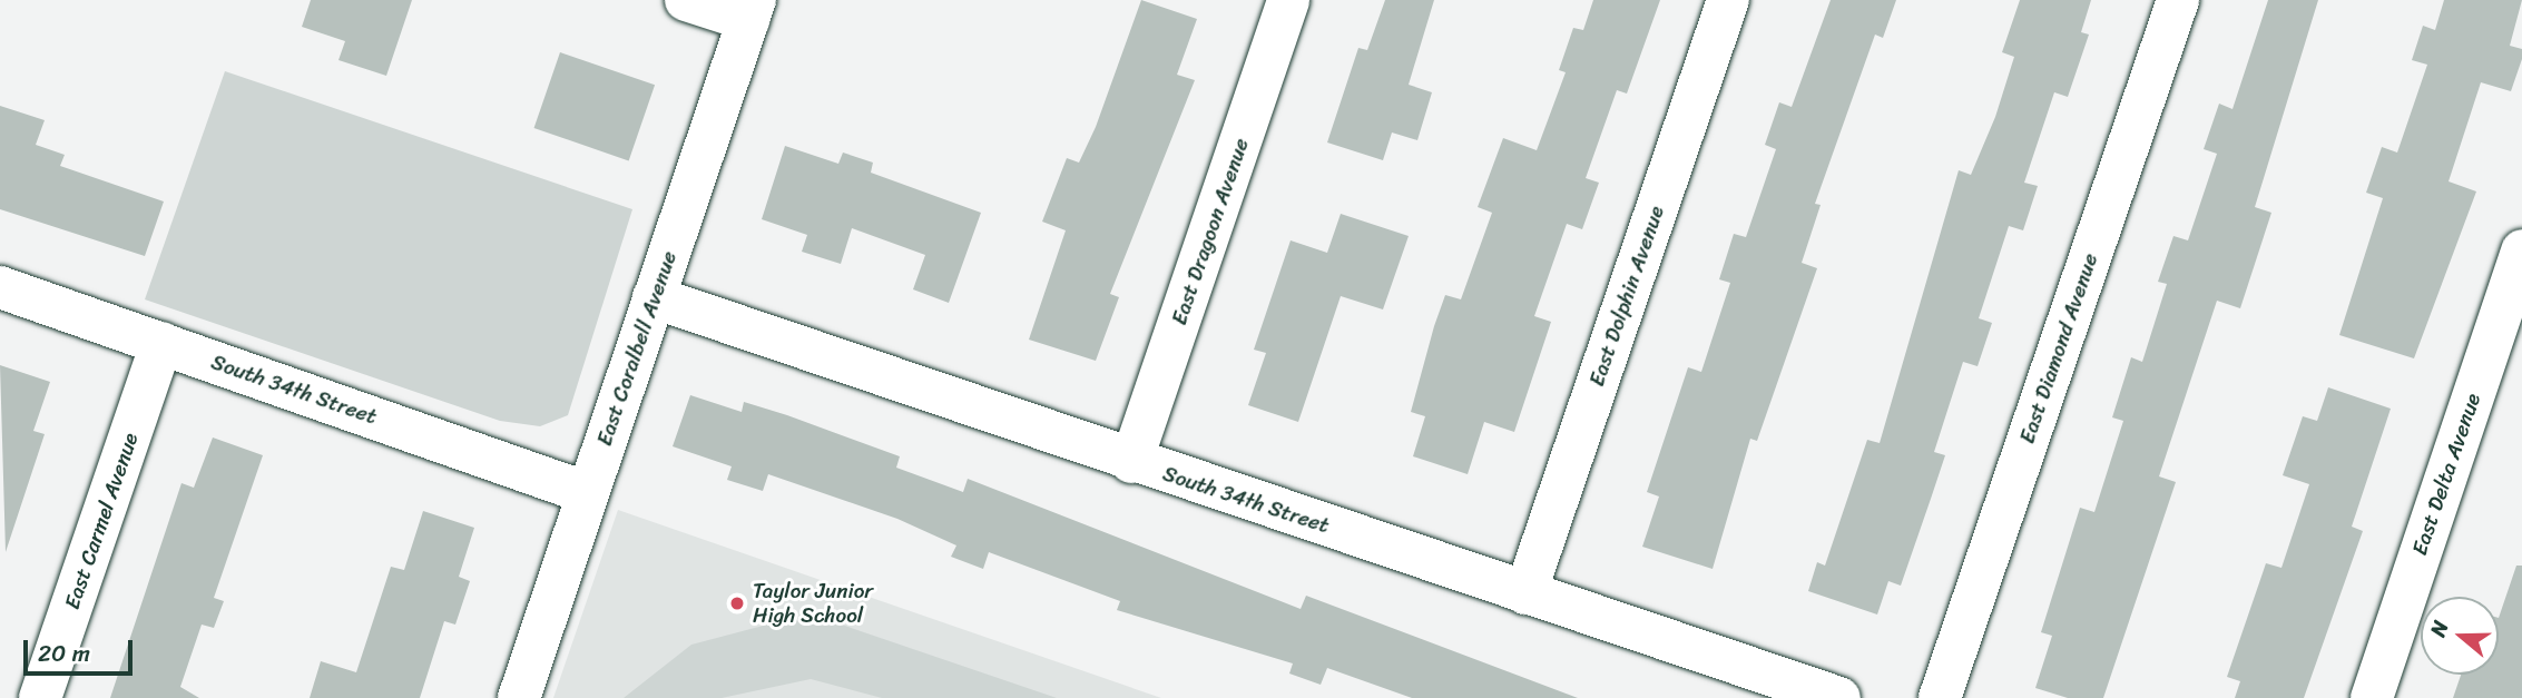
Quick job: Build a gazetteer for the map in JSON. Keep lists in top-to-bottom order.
{
  "streets": {
    "street": [
      "East Dragoon Avenue",
      "East Dolphin Avenue",
      "East Coralbell Avenue",
      "East Diamond Avenue",
      "South 34th Street",
      "East Delta Avenue",
      "East Carmel Avenue"
    ]
  },
  "crossings": [
    ["East Dragoon Avenue", "South 34th Street"],
    ["East Dolphin Avenue", "South 34th Street"],
    ["East Coralbell Avenue", "South 34th Street"],
    ["South 34th Street", "East Carmel Avenue"]
  ],
  "places": ["Taylor Junior High School"],
  "scale_bar": "20 m",
  "north": "left"
}
